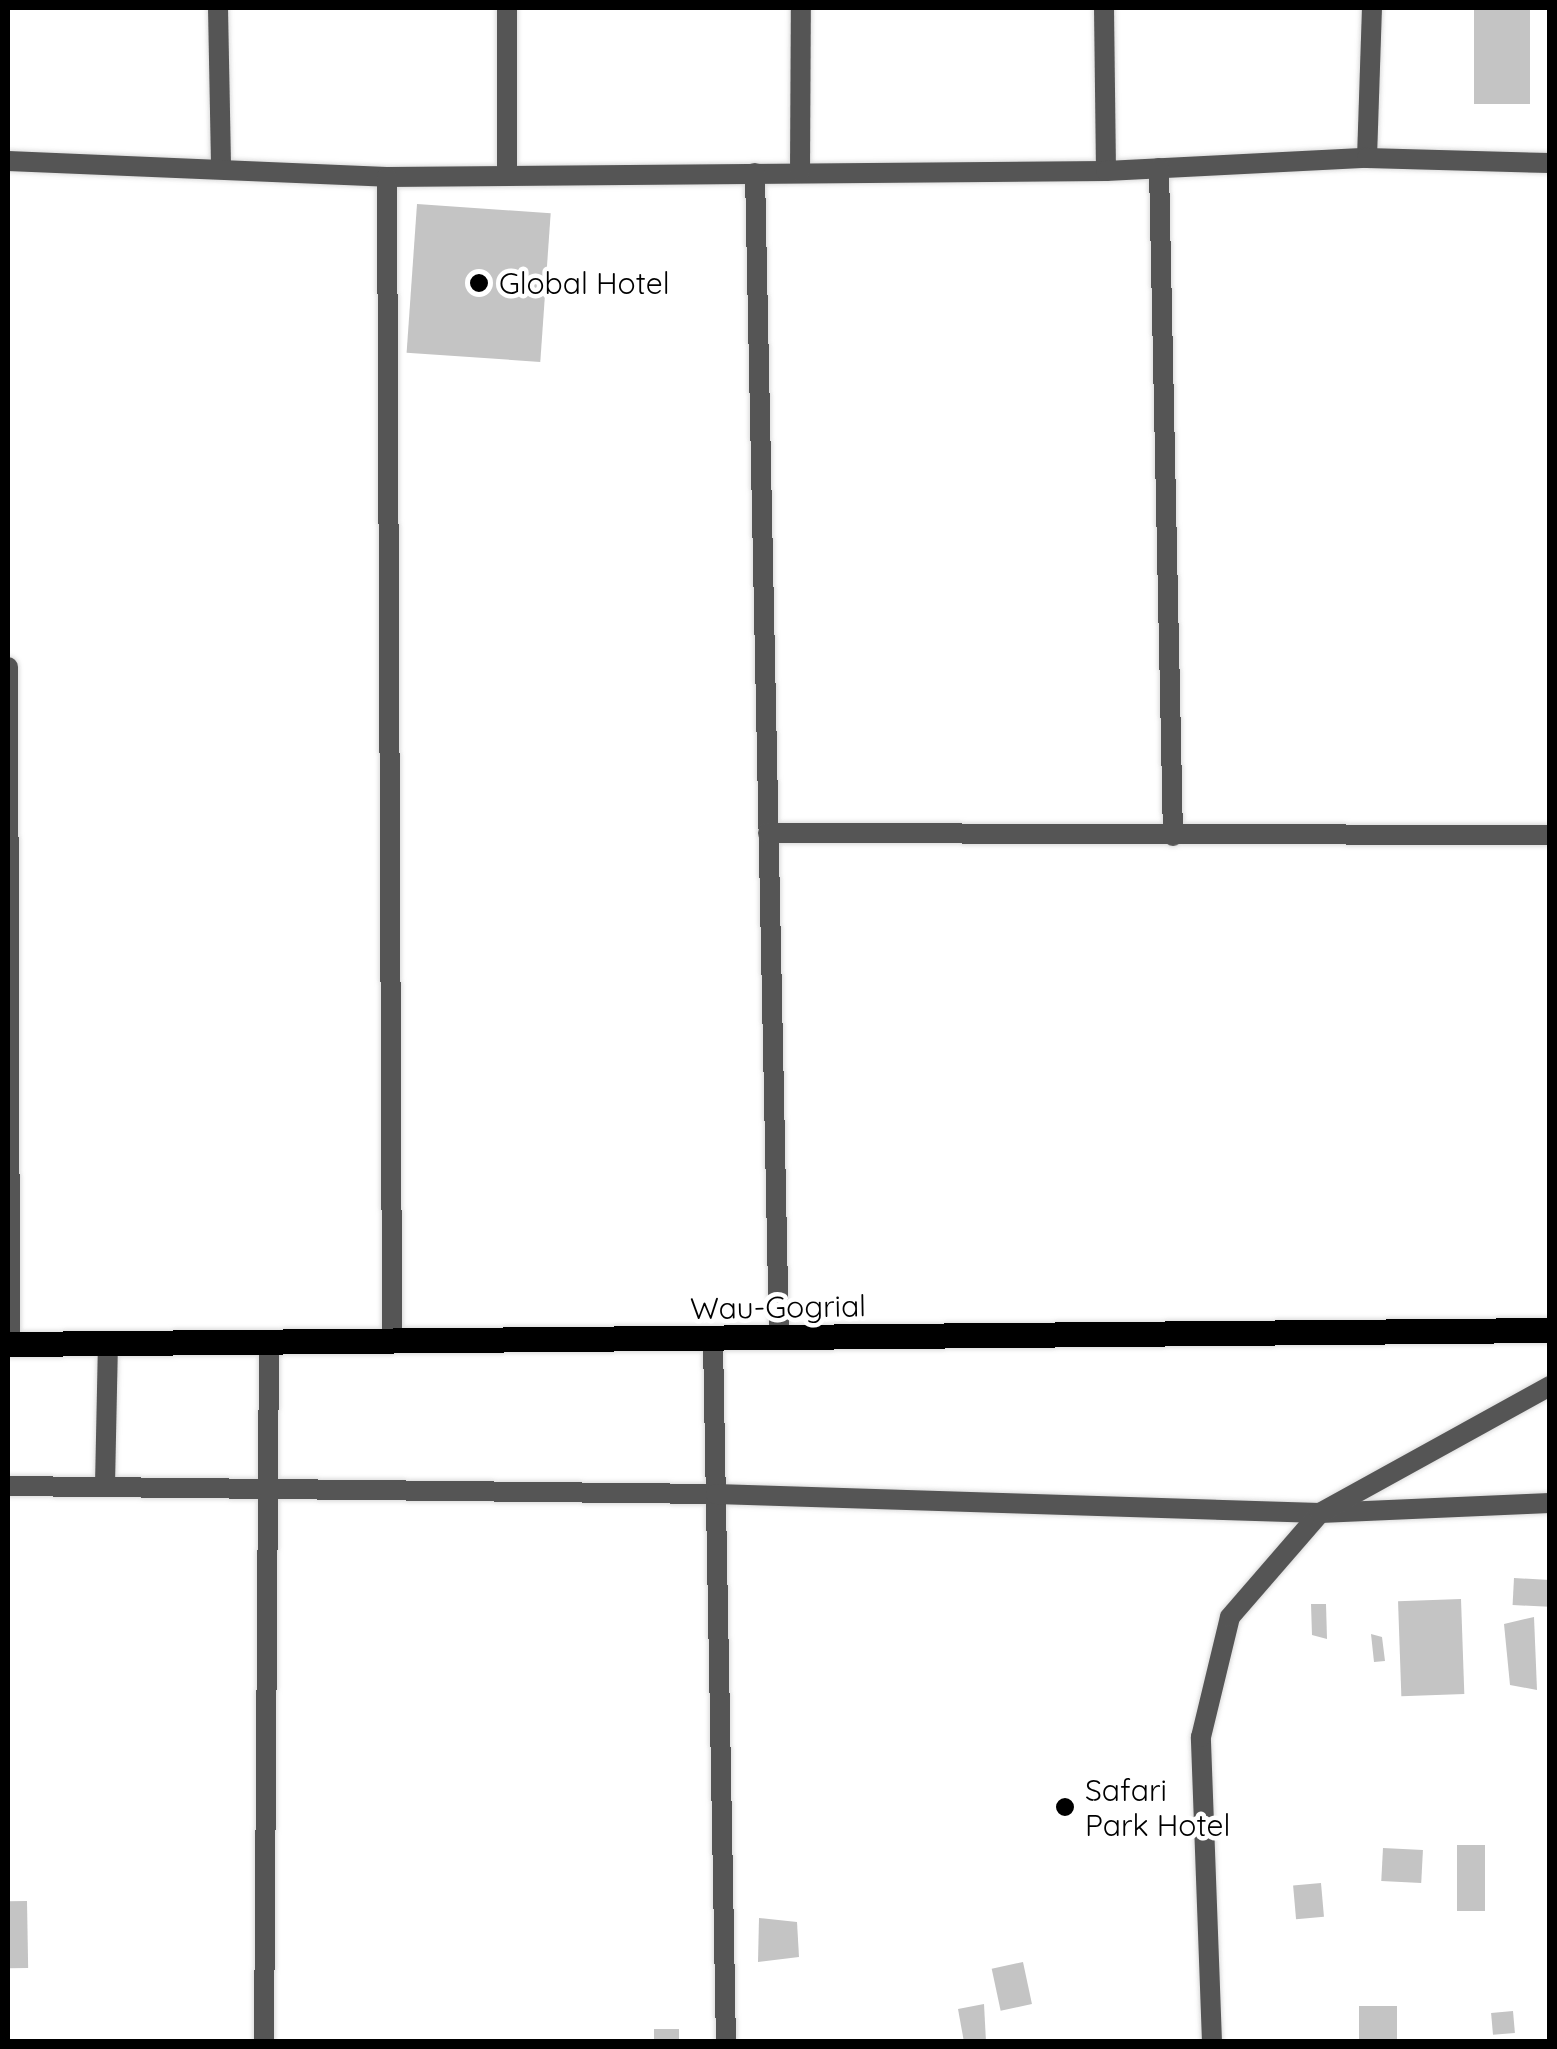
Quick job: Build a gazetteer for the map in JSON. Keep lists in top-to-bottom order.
{
  "streets": {
    "main road": ["Wau-Gogrial"]
  },
  "places": ["Global Hotel", "Safari Park Hotel"]
}
